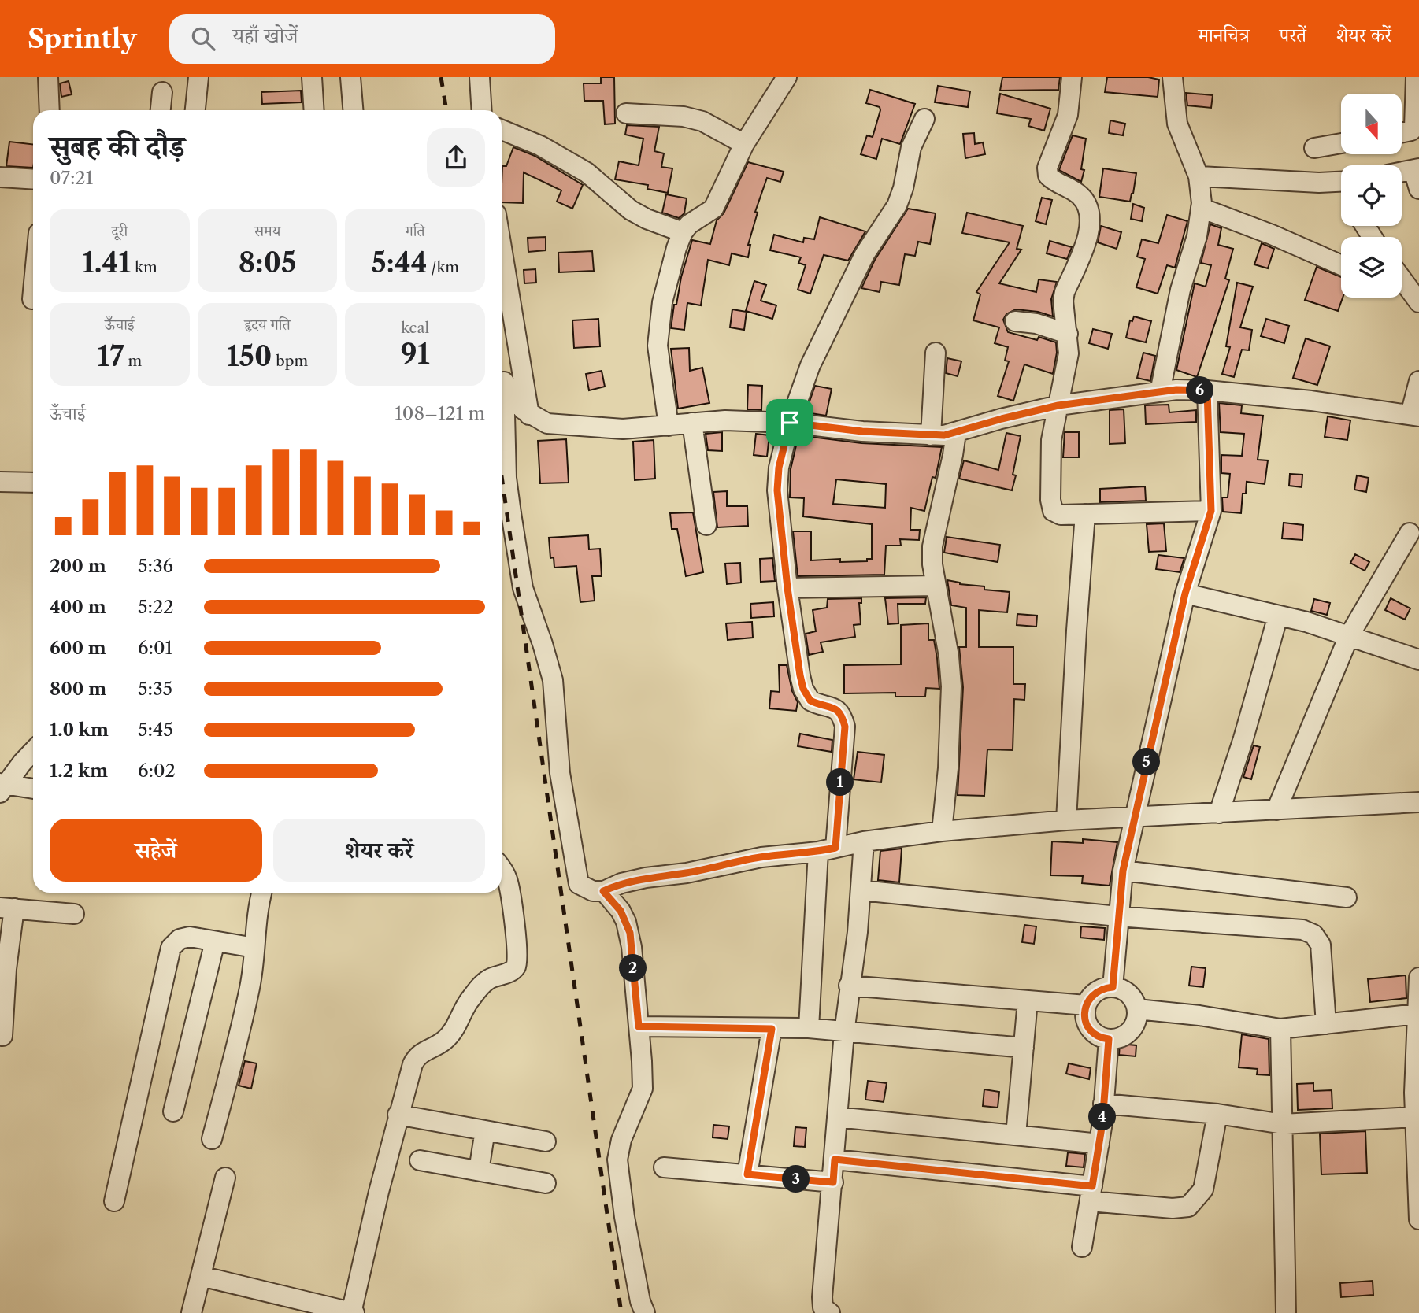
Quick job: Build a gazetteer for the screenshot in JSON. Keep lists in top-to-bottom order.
{
  "north": "bottom",
  "page": {
    "header": "Sprintly",
    "search": "यहाँ खोजें",
    "nav": ["मानचित्र", "परतें", "शेयर करें"],
    "heading": ["सुबह की दौड़", "07:21"],
    "stats": [
      ["दूरी", "1.41 km"],
      ["समय", "8:05"],
      ["गति", "5:44 /km"],
      ["ऊँचाई", "17 m"],
      ["हृदय गति", "150 bpm"],
      ["kcal", "91"]
    ],
    "pins": [
      "6",
      "5",
      "1",
      "2",
      "4",
      "3"
    ],
    "chart": ["ऊँचाई", "108–121 m"],
    "list": [
      {
        "name": "200 m",
        "note": "5:36"
      },
      {
        "name": "400 m",
        "note": "5:22"
      },
      {
        "name": "600 m",
        "note": "6:01"
      },
      {
        "name": "800 m",
        "note": "5:35"
      },
      {
        "name": "1.0 km",
        "note": "5:45"
      },
      {
        "name": "1.2 km",
        "note": "6:02"
      }
    ],
    "buttons": ["सहेजें", "शेयर करें"]
  }
}
